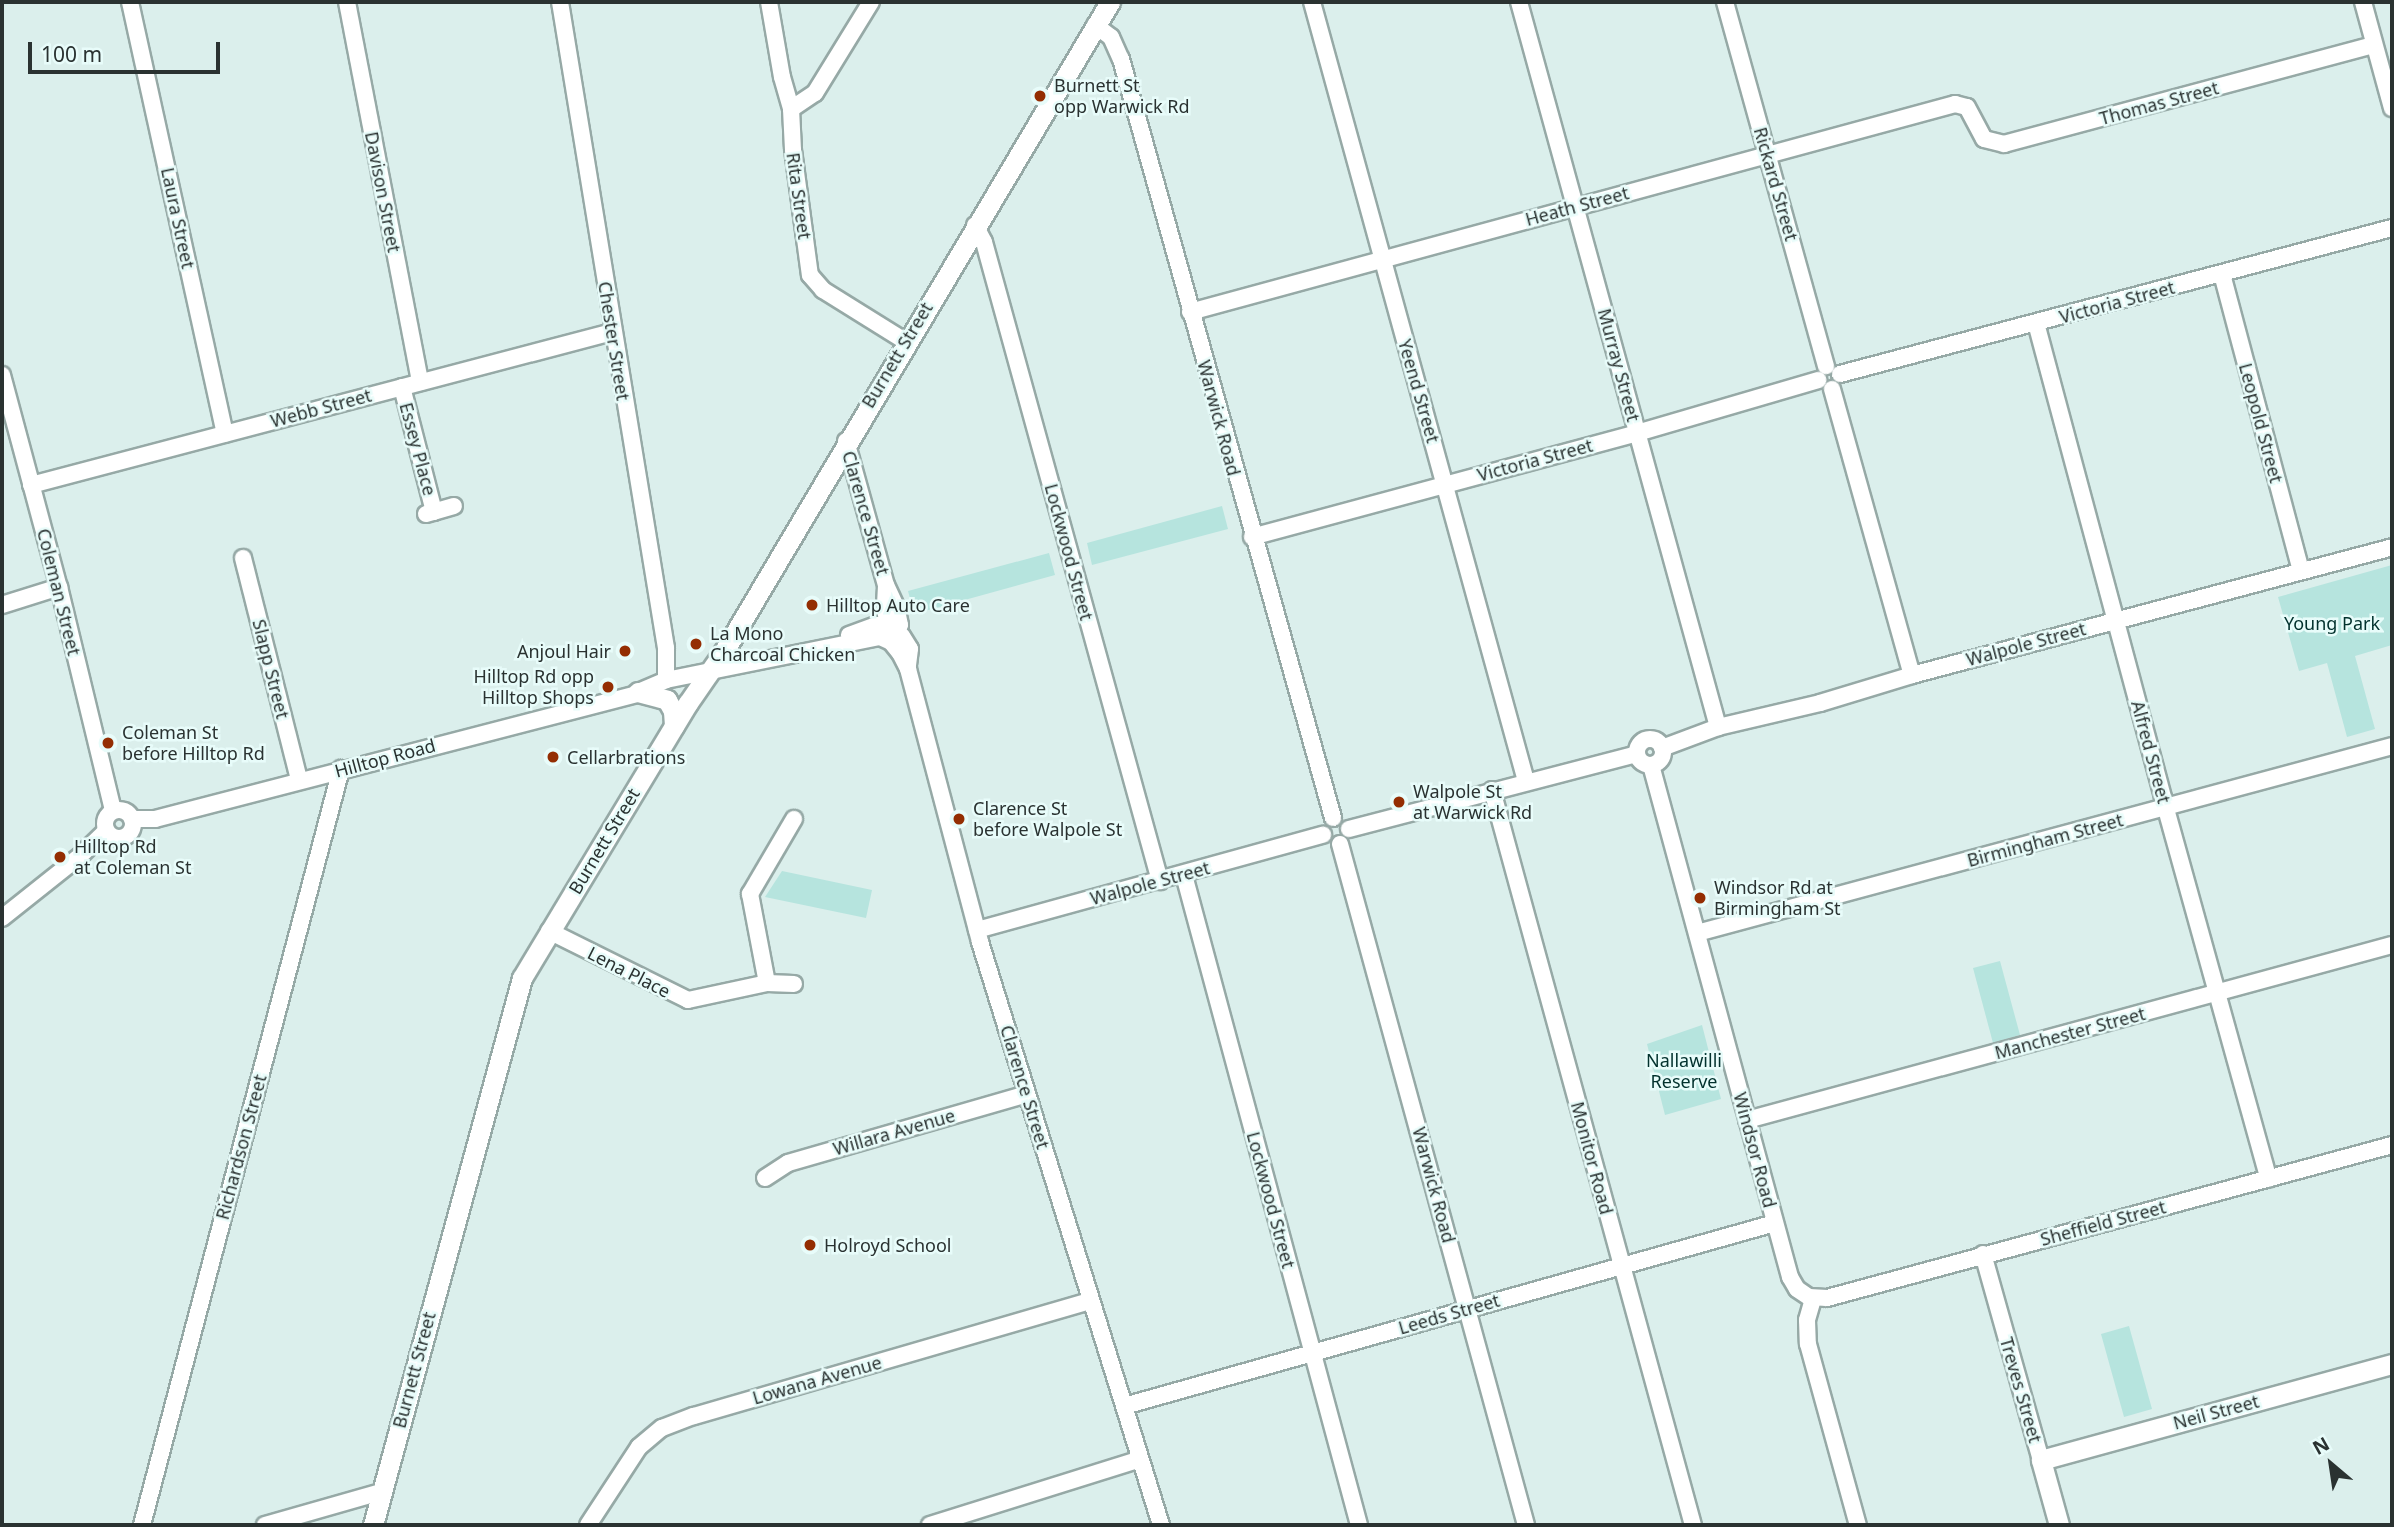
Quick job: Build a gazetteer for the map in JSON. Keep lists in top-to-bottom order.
{
  "streets": {
    "main road": ["Burnett Street", "Treves Street", "Neil Street"],
    "street": [
      "Thomas Street",
      "Rickard Street",
      "Davison Street",
      "Rita Street",
      "Heath Street",
      "Laura Street",
      "Victoria Street",
      "Chester Street",
      "Murray Street",
      "Yeend Street",
      "Webb Street",
      "Warwick Road",
      "Leopold Street",
      "Essey Place",
      "Clarence Street",
      "Lockwood Street",
      "Coleman Street",
      "Walpole Street",
      "Slapp Street",
      "Alfred Street",
      "Hilltop Road",
      "Birmingham Street",
      "Lena Place",
      "Manchester Street",
      "Willara Avenue",
      "Richardson Street",
      "Windsor Road",
      "Monitor Road",
      "Sheffield Street",
      "Leeds Street",
      "Lowana Avenue"
    ]
  },
  "crossings": [
    ["Thomas Street", "Heath Street"],
    ["Rickard Street", "Heath Street"],
    ["Rickard Street", "Victoria Street"],
    ["Rickard Street", "Walpole Street"],
    ["Davison Street", "Webb Street"],
    ["Rita Street", "Burnett Street"],
    ["Heath Street", "Murray Street"],
    ["Heath Street", "Yeend Street"],
    ["Heath Street", "Warwick Road"],
    ["Laura Street", "Webb Street"],
    ["Victoria Street", "Murray Street"],
    ["Victoria Street", "Yeend Street"],
    ["Victoria Street", "Warwick Road"],
    ["Victoria Street", "Leopold Street"],
    ["Victoria Street", "Alfred Street"],
    ["Chester Street", "Webb Street"],
    ["Chester Street", "Hilltop Road"],
    ["Burnett Street", "Warwick Road"],
    ["Burnett Street", "Clarence Street"],
    ["Burnett Street", "Lockwood Street"],
    ["Burnett Street", "Hilltop Road"],
    ["Burnett Street", "Lena Place"],
    ["Murray Street", "Walpole Street"],
    ["Webb Street", "Essey Place"],
    ["Webb Street", "Coleman Street"],
    ["Warwick Road", "Walpole Street"],
    ["Warwick Road", "Leeds Street"],
    ["Leopold Street", "Walpole Street"],
    ["Clarence Street", "Walpole Street"],
    ["Clarence Street", "Hilltop Road"],
    ["Clarence Street", "Willara Avenue"],
    ["Clarence Street", "Leeds Street"],
    ["Clarence Street", "Lowana Avenue"],
    ["Lockwood Street", "Walpole Street"],
    ["Lockwood Street", "Leeds Street"],
    ["Coleman Street", "Hilltop Road"],
    ["Walpole Street", "Alfred Street"],
    ["Walpole Street", "Windsor Road"],
    ["Slapp Street", "Hilltop Road"],
    ["Alfred Street", "Birmingham Street"],
    ["Alfred Street", "Manchester Street"],
    ["Alfred Street", "Sheffield Street"],
    ["Hilltop Road", "Richardson Street"],
    ["Birmingham Street", "Windsor Road"],
    ["Manchester Street", "Windsor Road"],
    ["Windsor Road", "Sheffield Street"],
    ["Windsor Road", "Leeds Street"],
    ["Monitor Road", "Leeds Street"],
    ["Sheffield Street", "Treves Street"],
    ["Treves Street", "Neil Street"]
  ],
  "parks": ["Young Park", "Nallawilli Reserve"],
  "places": [
    "Burnett St opp Warwick Rd",
    "Hilltop Auto Care",
    "La Mono Charcoal Chicken",
    "Anjoul Hair",
    "Hilltop Rd opp Hilltop Shops",
    "Coleman St before Hilltop Rd",
    "Cellarbrations",
    "Walpole St at Warwick Rd",
    "Clarence St before Walpole St",
    "Hilltop Rd at Coleman St",
    "Windsor Rd at Birmingham St",
    "Holroyd School"
  ],
  "scale_bar": "100 m",
  "north": "top left"
}
